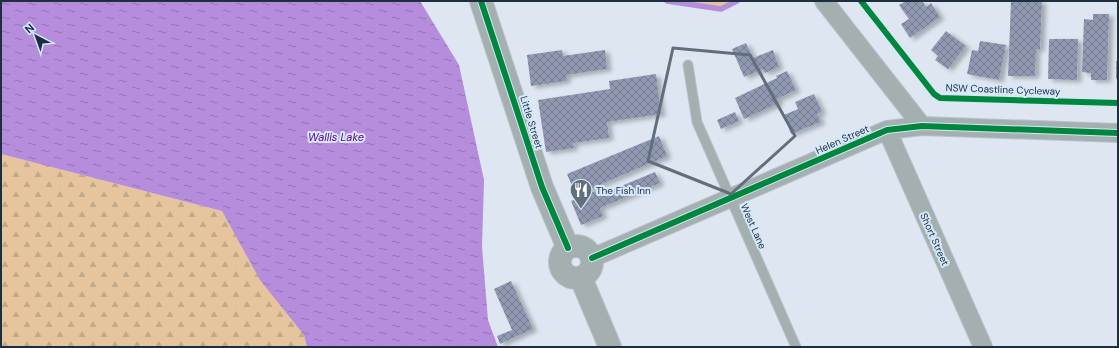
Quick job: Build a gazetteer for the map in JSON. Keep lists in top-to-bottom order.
{
  "streets": {
    "street": ["Little Street", "Helen Street", "Short Street"],
    "lane": ["West Lane"],
    "cycle path": ["NSW Coastline Cycleway"]
  },
  "crossings": [
    ["Little Street", "Helen Street"],
    ["Helen Street", "West Lane"],
    ["Helen Street", "Short Street"]
  ],
  "water": ["Wallis Lake"],
  "places": {
    "restaurant": ["The Fish Inn"]
  },
  "north": "top left"
}
